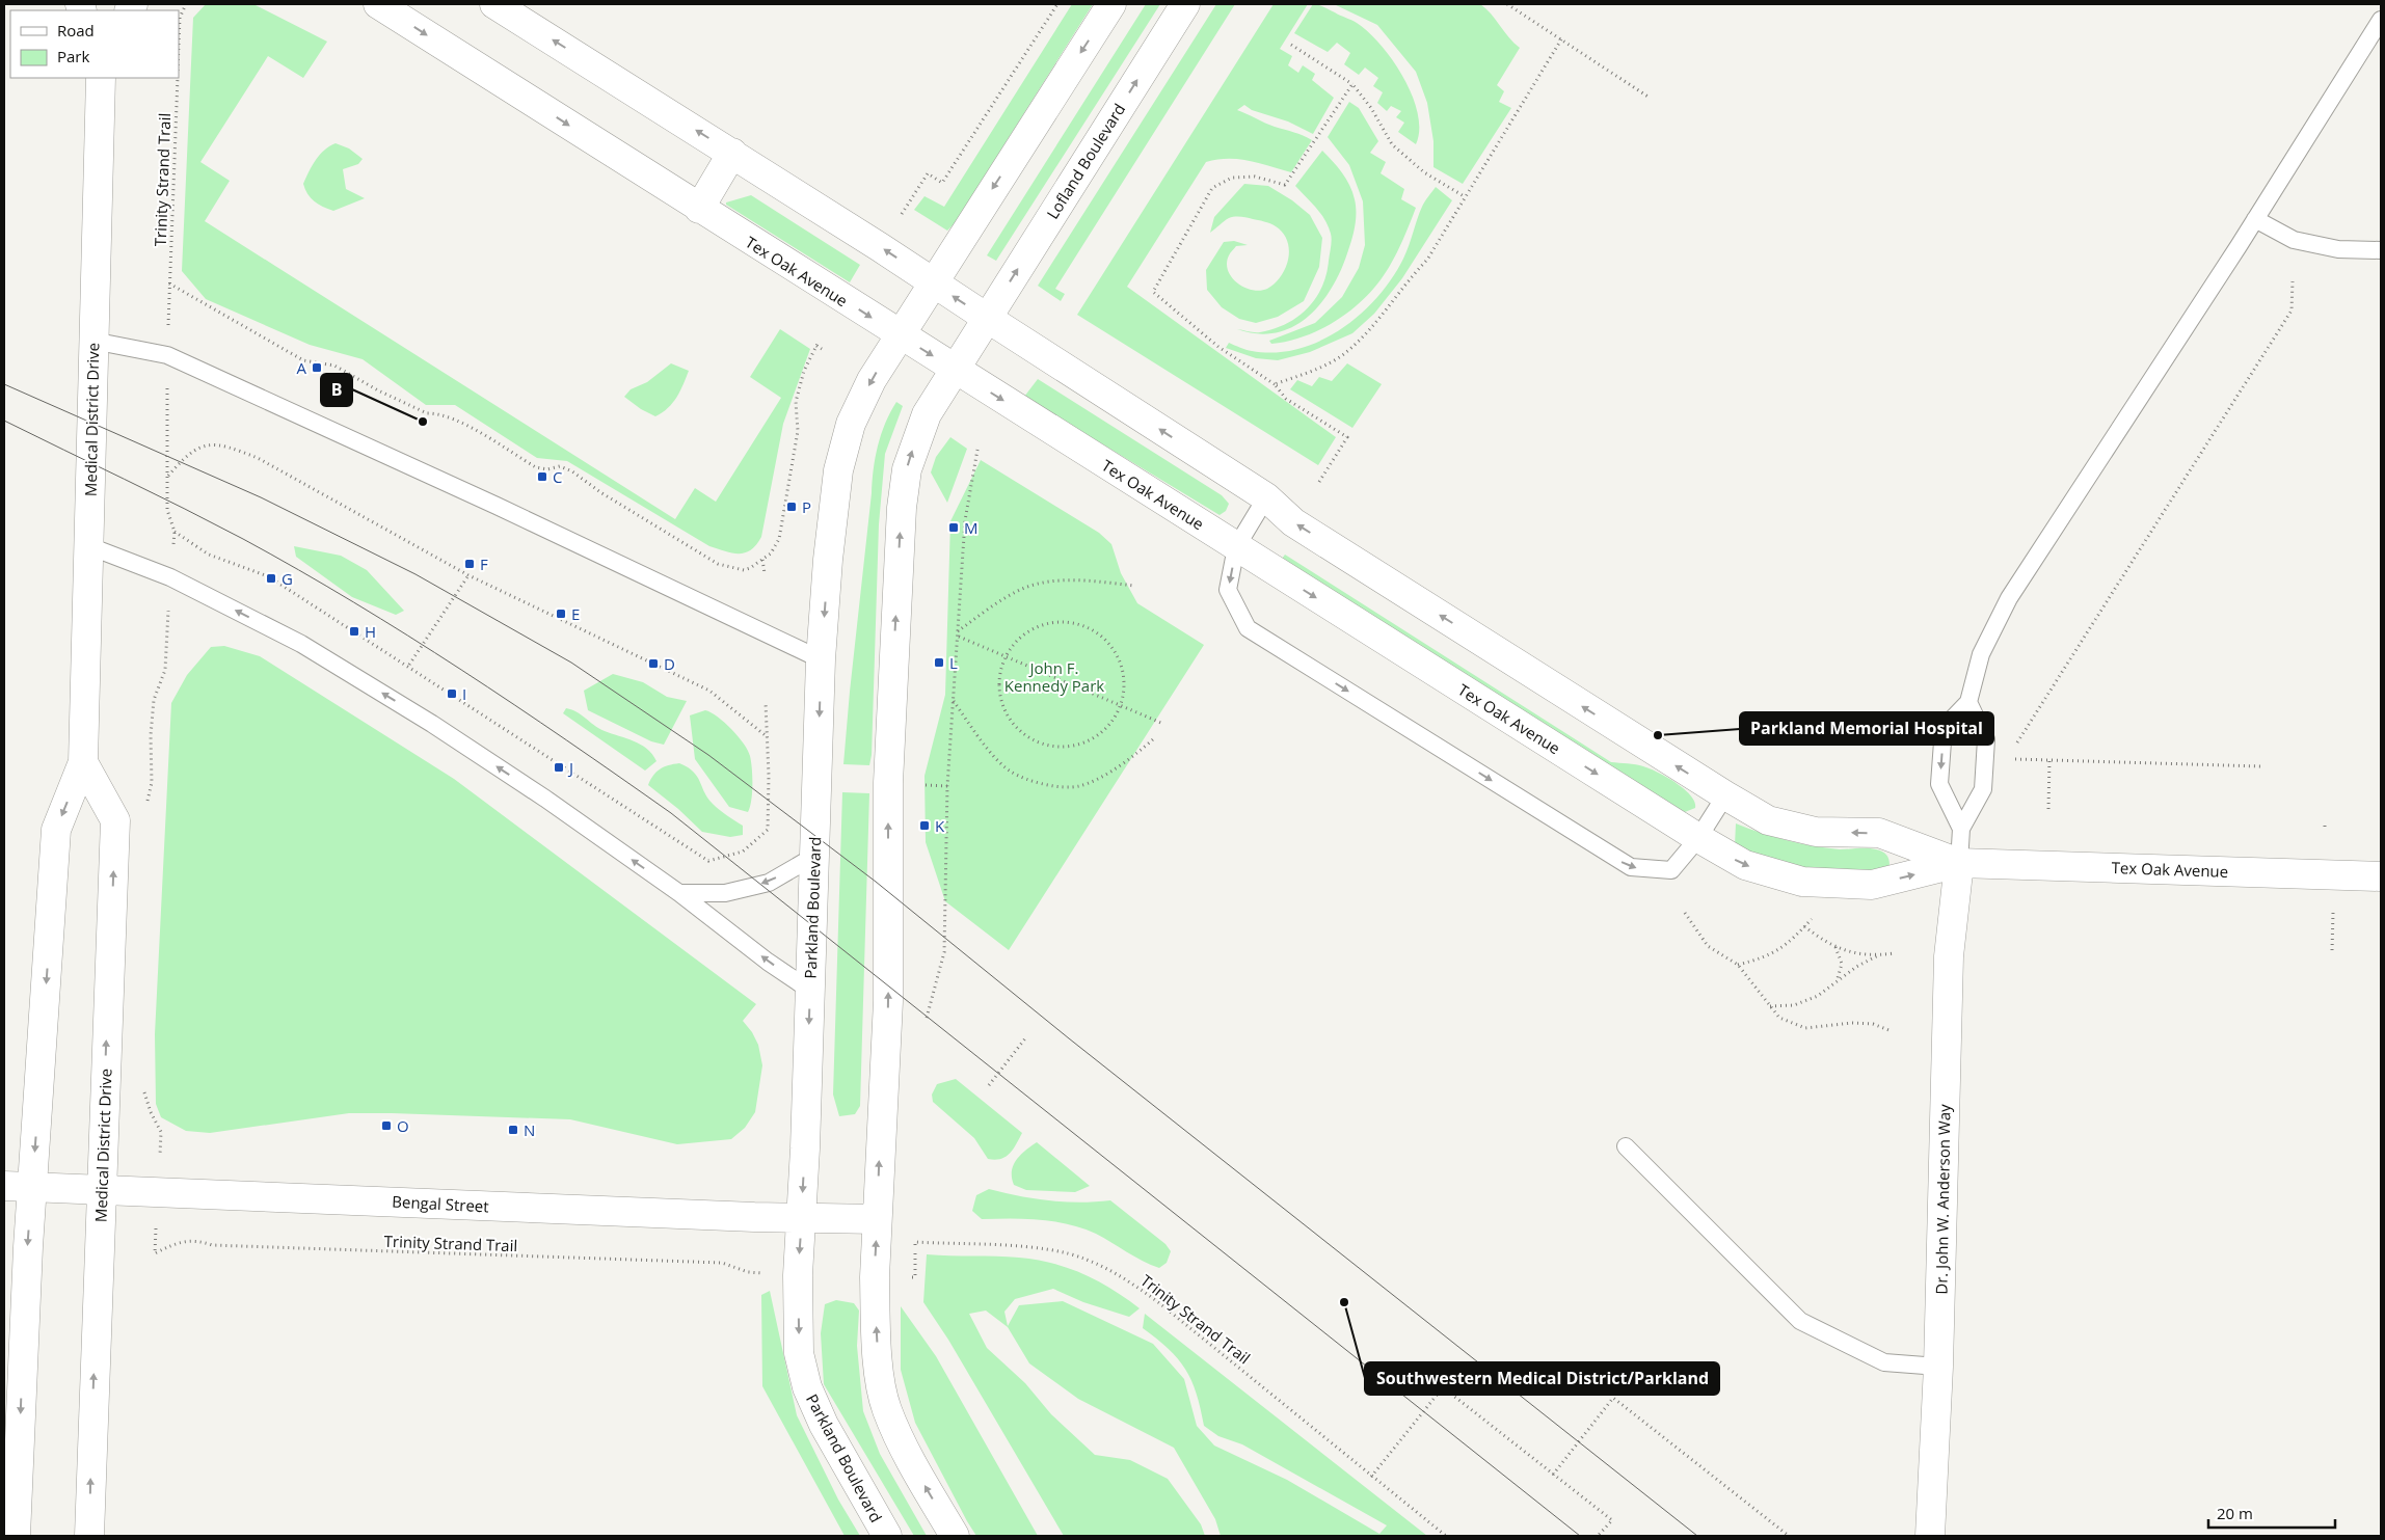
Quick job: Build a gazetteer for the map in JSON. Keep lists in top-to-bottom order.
{
  "streets": {
    "street": [
      "Lofland Boulevard",
      "Tex Oak Avenue",
      "Medical District Drive",
      "Parkland Boulevard",
      "Dr. John W. Anderson Way",
      "Bengal Street"
    ],
    "path": ["Trinity Strand Trail"]
  },
  "crossings": [
    ["Lofland Boulevard", "Tex Oak Avenue"],
    ["Tex Oak Avenue", "Parkland Boulevard"],
    ["Tex Oak Avenue", "Dr. John W. Anderson Way"],
    ["Medical District Drive", "Bengal Street"],
    ["Parkland Boulevard", "Bengal Street"]
  ],
  "parks": ["John F. Kennedy Park"],
  "places": {
    "transit": [
      "A",
      "C",
      "P",
      "M",
      "F",
      "G",
      "E",
      "H",
      "L",
      "D",
      "I",
      "J",
      "K",
      "O",
      "N"
    ],
    "other": ["B", "Parkland Memorial Hospital", "Southwestern Medical District/Parkland"]
  },
  "legend": ["Road", "Park"],
  "scale_bar": "20 m"
}
